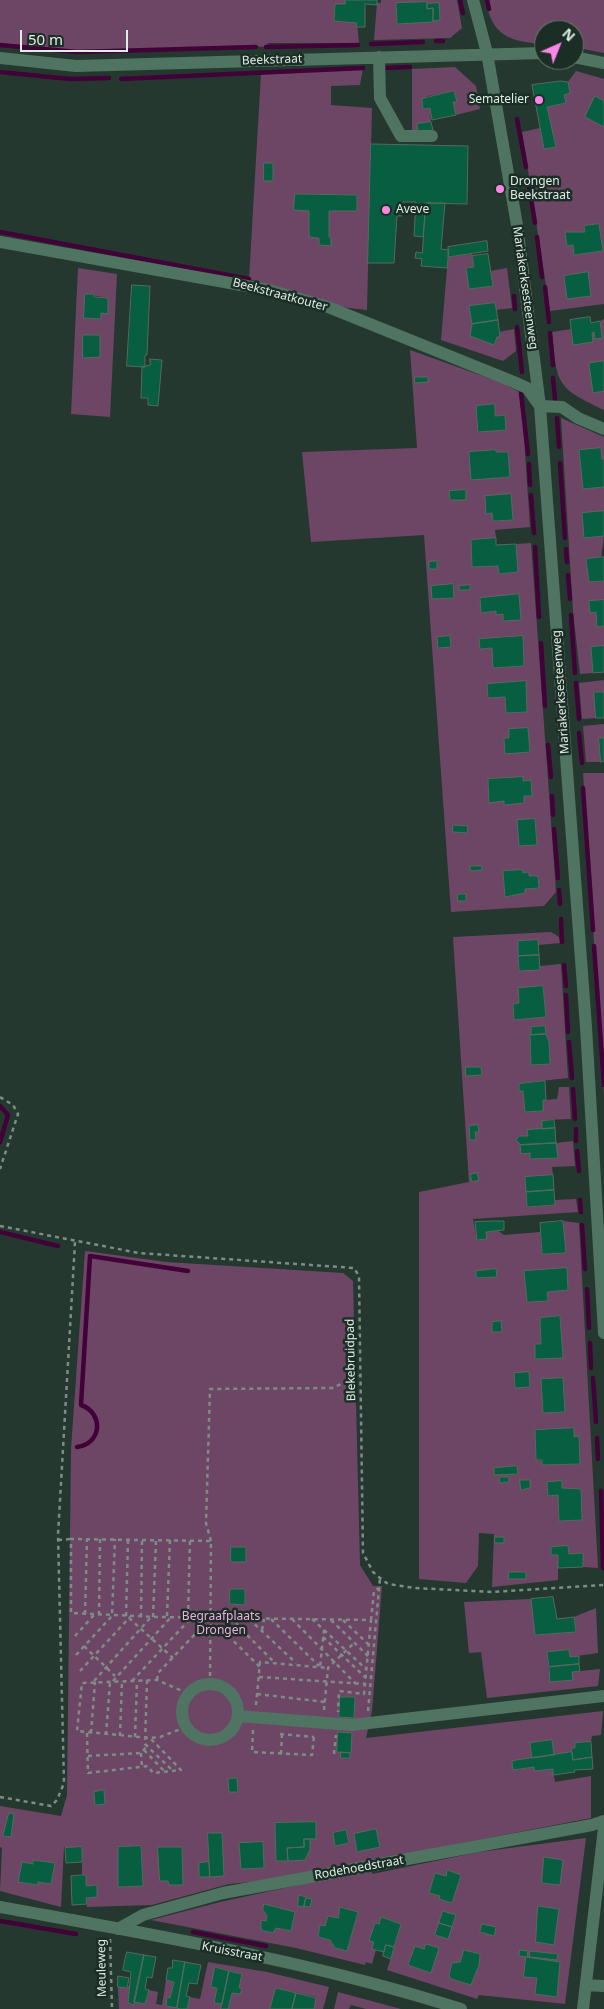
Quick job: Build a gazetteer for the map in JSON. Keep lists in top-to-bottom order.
{
  "streets": {
    "street": [
      "Beekstraat",
      "Mariakerksesteenweg",
      "Beekstraatkouter",
      "Rodehoedstraat",
      "Kruisstraat"
    ],
    "path": ["Blekebruidpad", "Meuleweg"]
  },
  "crossings": [
    ["Beekstraat", "Mariakerksesteenweg"],
    ["Mariakerksesteenweg", "Beekstraatkouter"],
    ["Rodehoedstraat", "Kruisstraat"],
    ["Rodehoedstraat", "Meuleweg"],
    ["Kruisstraat", "Meuleweg"]
  ],
  "parks": ["Begraafplaats Drongen"],
  "places": ["Sematelier", "Drongen Beekstraat", "Aveve"],
  "scale_bar": "50 m",
  "north": "top right"
}
